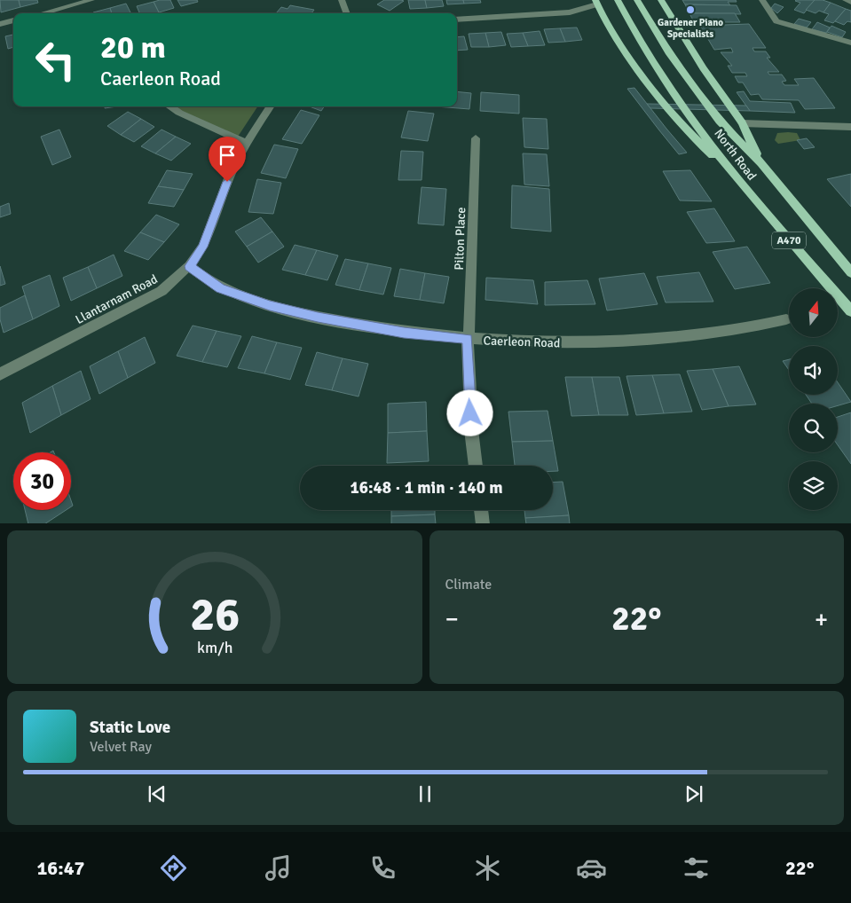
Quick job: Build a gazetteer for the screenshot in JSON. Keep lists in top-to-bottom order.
{
  "streets": {
    "main road": ["North Road", "A470"],
    "street": ["Pilton Place", "Llantarnam Road", "Caerleon Road"]
  },
  "crossings": [
    ["Pilton Place", "Caerleon Road"],
    ["Llantarnam Road", "Caerleon Road"]
  ],
  "places": ["Gardener Piano Specialists"],
  "north": "top",
  "page": {
    "turn": ["20 m", "Caerleon Road"],
    "limit": "30",
    "trip": "16:48 · 1 min · 140 m",
    "tile": "Climate",
    "heat": ["−", "22°", "+"],
    "song": ["Static Love", "Velvet Ray"],
    "tabs": ["16:47", "22°"],
    "gauge": ["26", "km/h"]
  }
}
